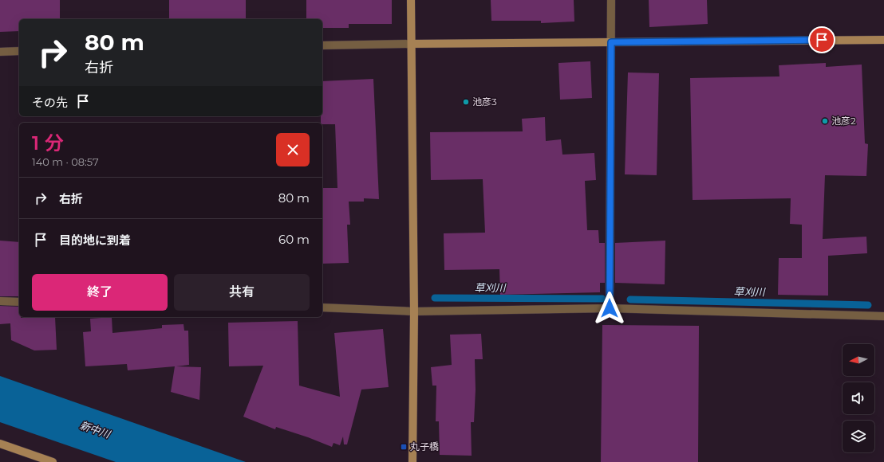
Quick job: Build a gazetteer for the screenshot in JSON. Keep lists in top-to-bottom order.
{
  "water": ["草刈川", "新中川"],
  "places": {
    "other": ["池彦3", "池彦2"],
    "transit": ["丸子橋"]
  },
  "north": "left",
  "page": {
    "turn": ["80 m", "右折"],
    "then": "その先",
    "heading": ["1 分", "140 m · 08:57"],
    "list": [
      {
        "name": "右折",
        "value": "80 m"
      },
      {
        "name": "目的地に到着",
        "value": "60 m"
      }
    ],
    "buttons": ["終了", "共有"]
  }
}
